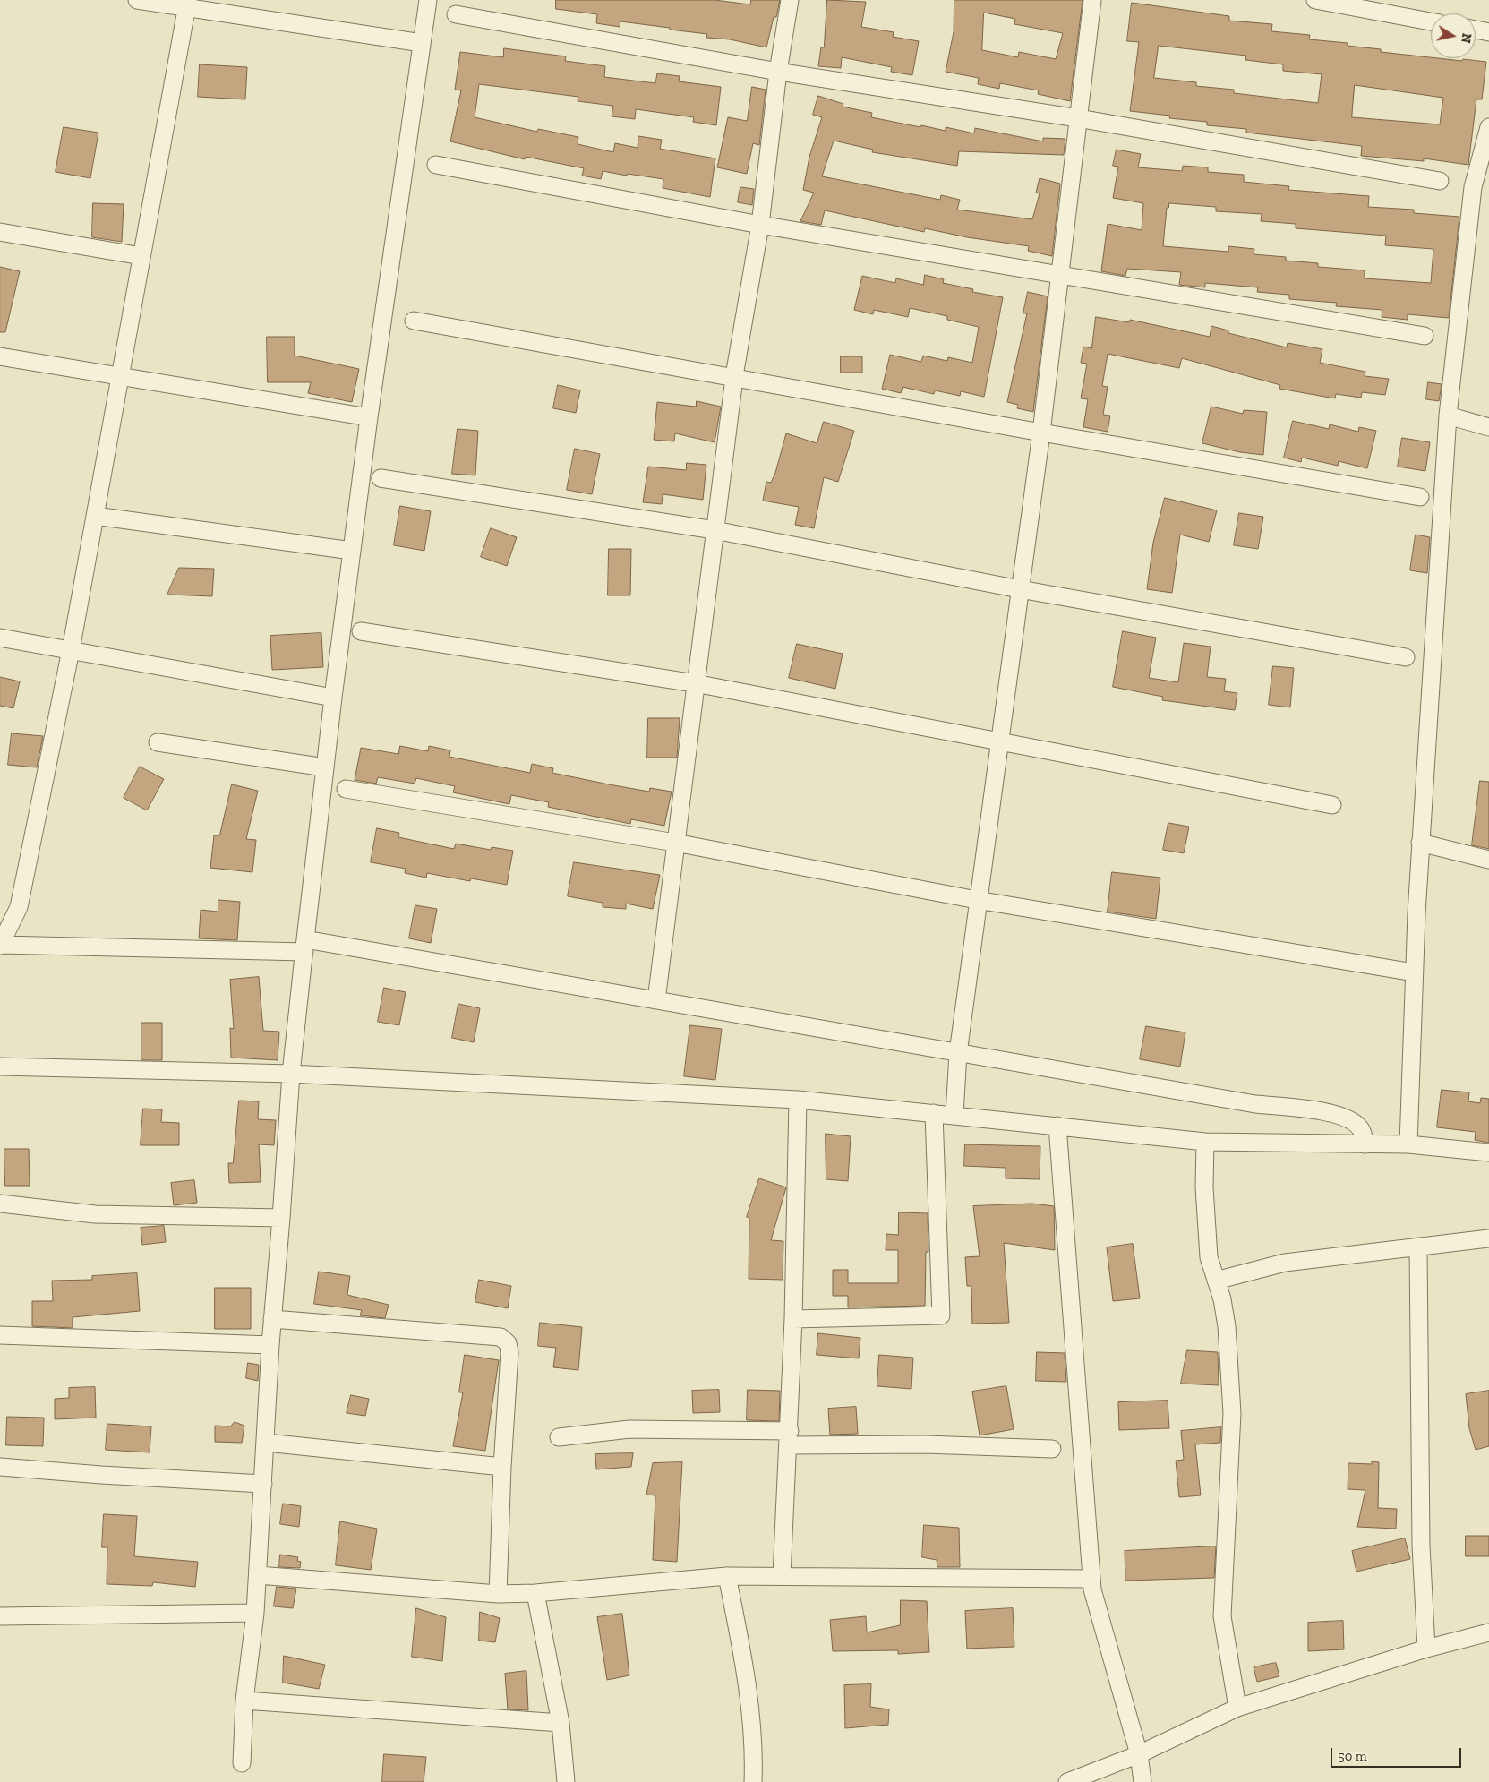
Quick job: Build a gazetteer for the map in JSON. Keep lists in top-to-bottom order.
{
  "scale_bar": "50 m",
  "north": "right"
}
